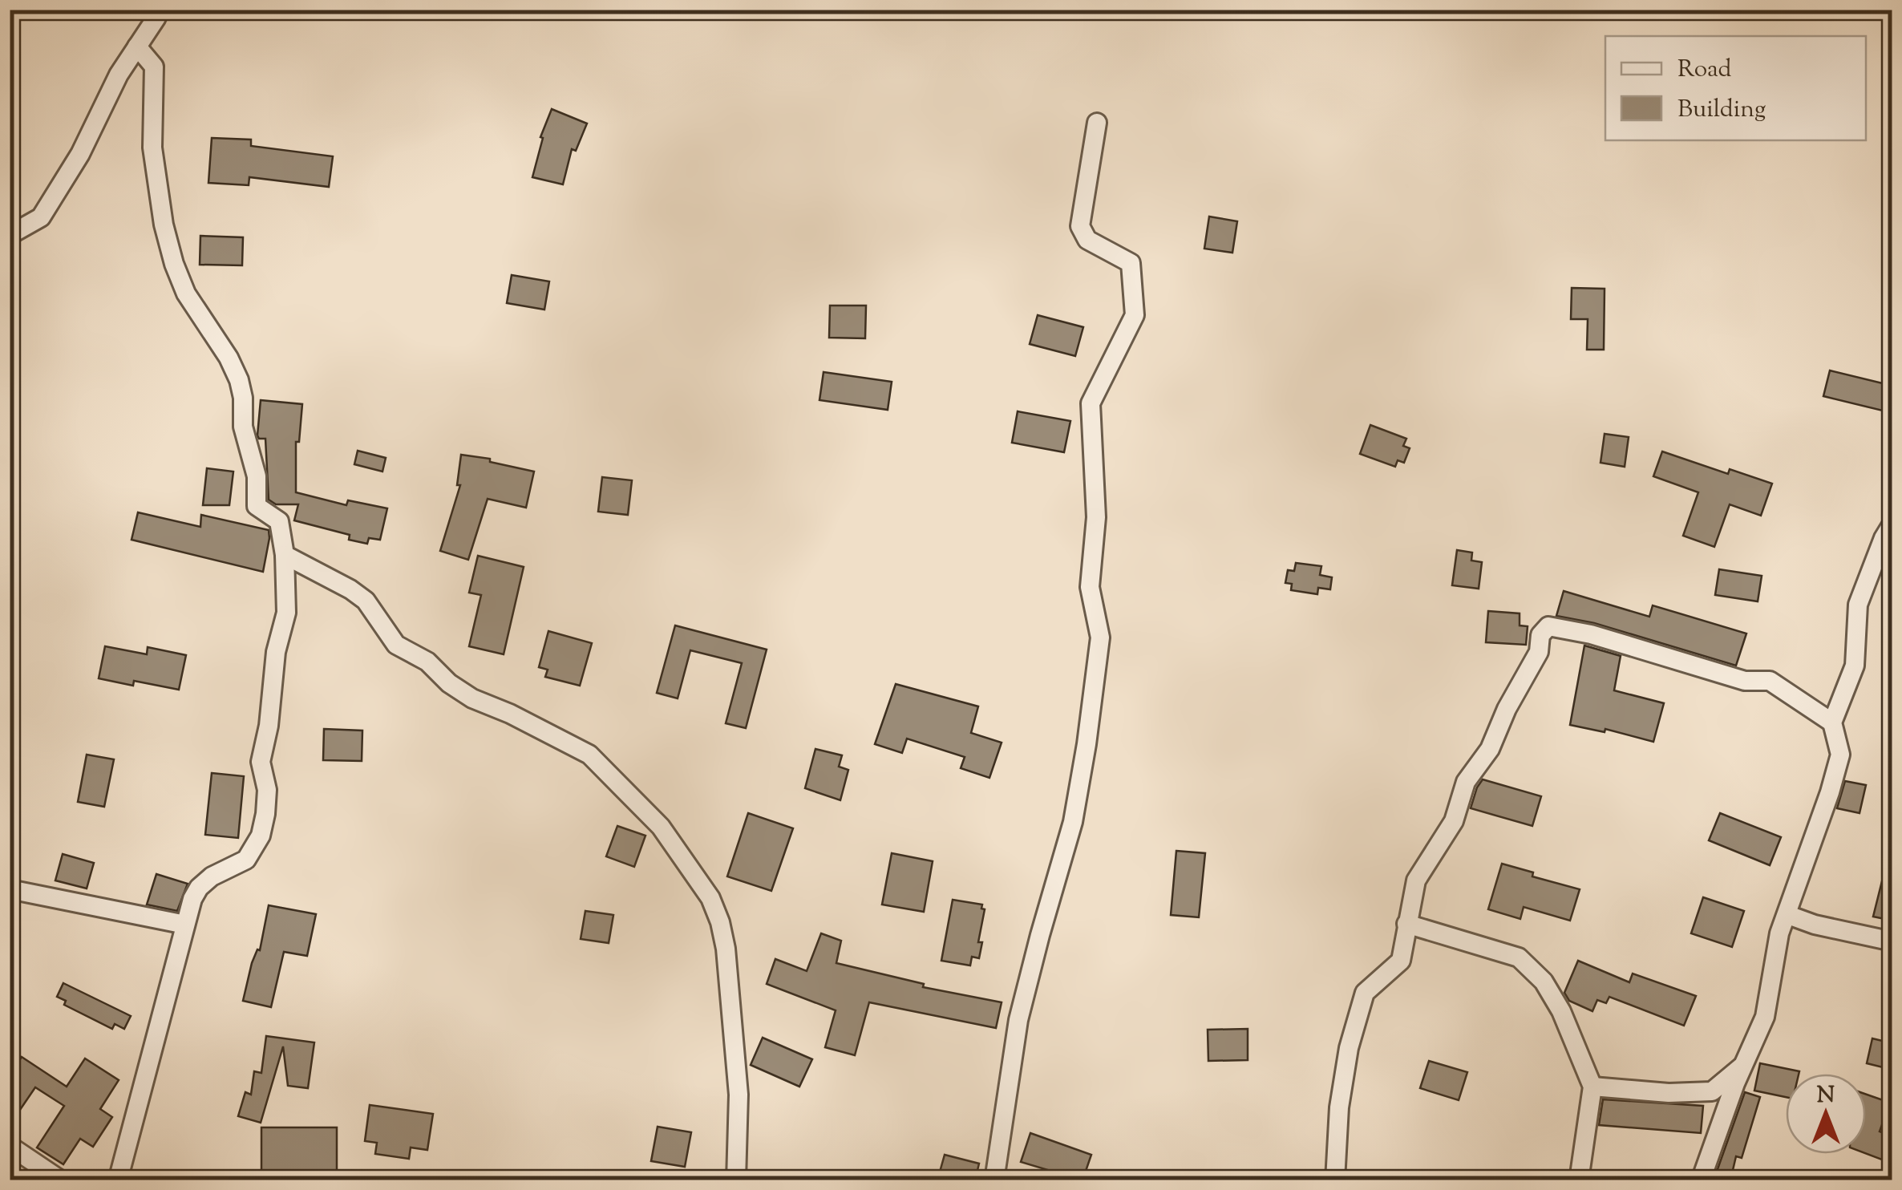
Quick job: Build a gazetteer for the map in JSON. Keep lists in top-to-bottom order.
{
  "legend": ["Road", "Building"],
  "north": "top"
}
